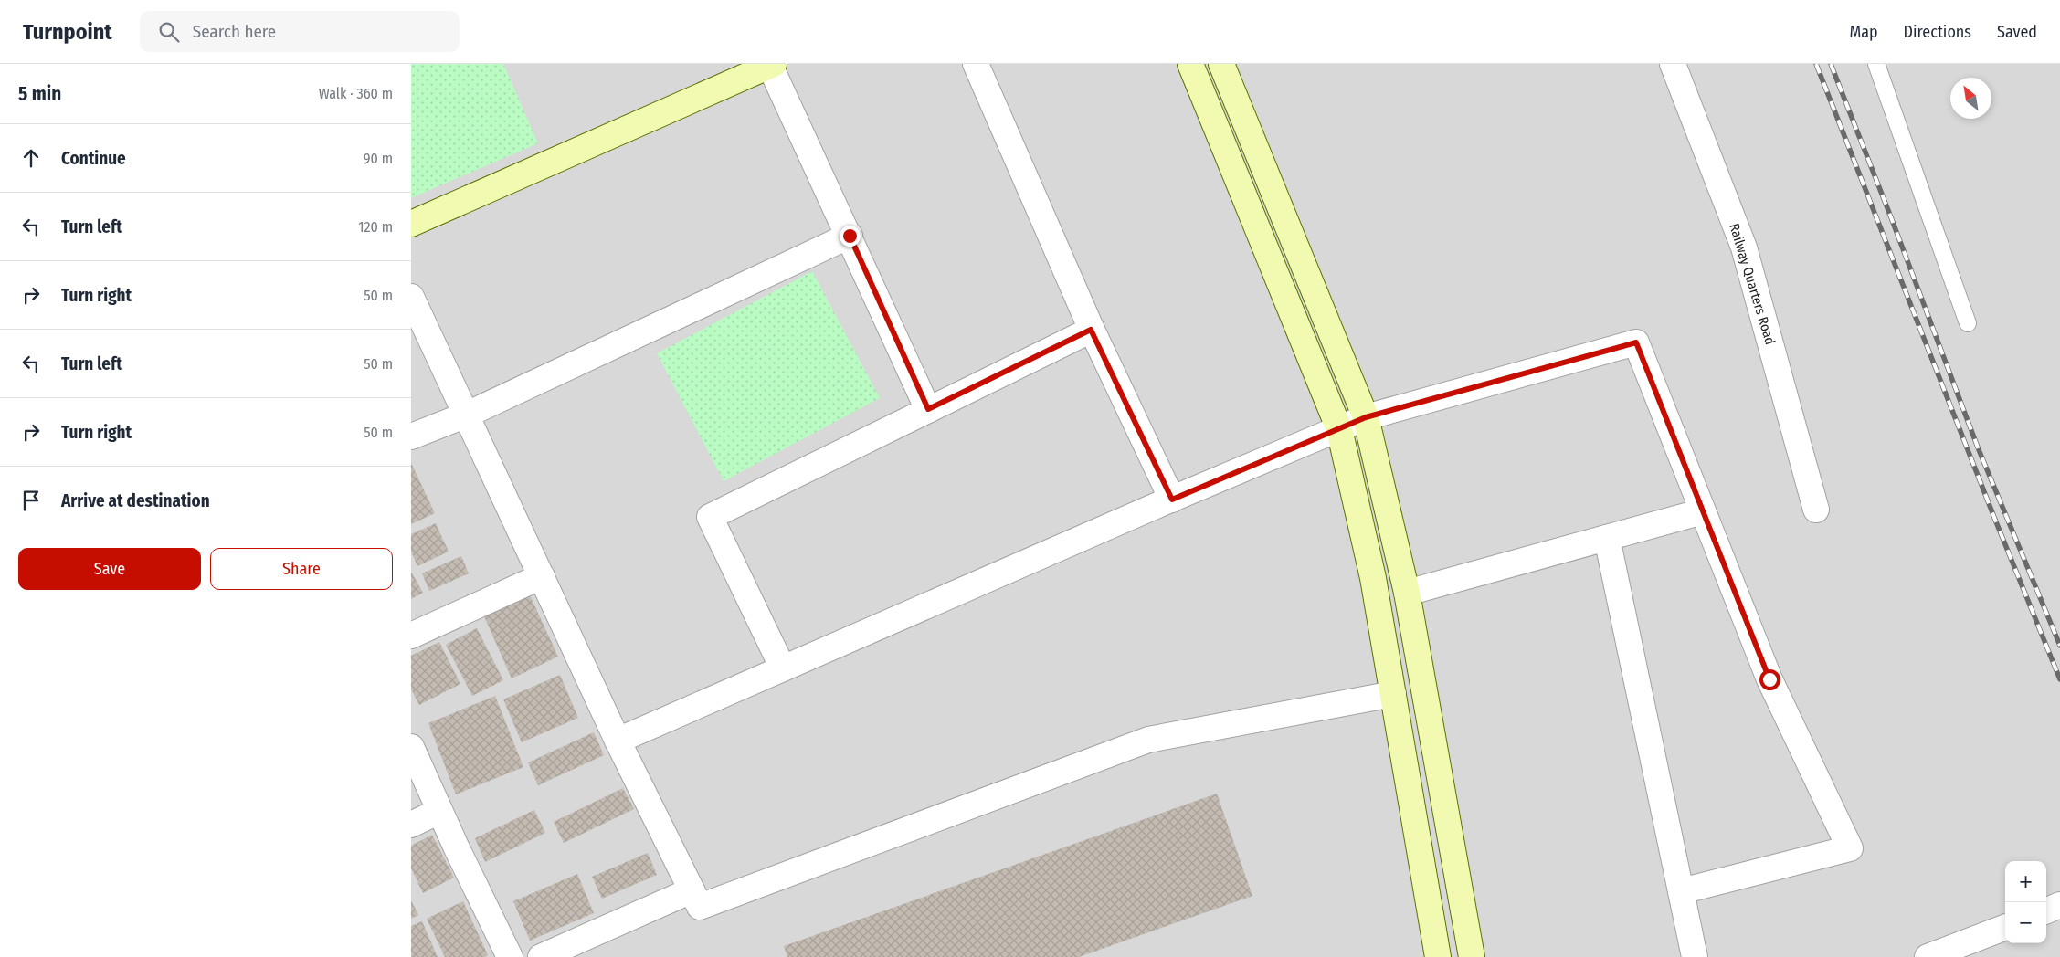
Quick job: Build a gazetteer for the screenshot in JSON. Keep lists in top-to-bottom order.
{
  "streets": {
    "street": ["Railway Quarters Road"]
  },
  "north": "top left",
  "page": {
    "header": "Turnpoint",
    "search": "Search here",
    "nav": ["Map", "Directions", "Saved"],
    "heading": ["5 min", "Walk · 360 m"],
    "list": [
      ["Continue", "90 m"],
      ["Turn left", "120 m"],
      ["Turn right", "50 m"],
      ["Turn left", "50 m"],
      ["Turn right", "50 m"],
      "Arrive at destination"
    ],
    "buttons": ["Save", "Share"],
    "map_buttons": ["+", "−"]
  }
}
